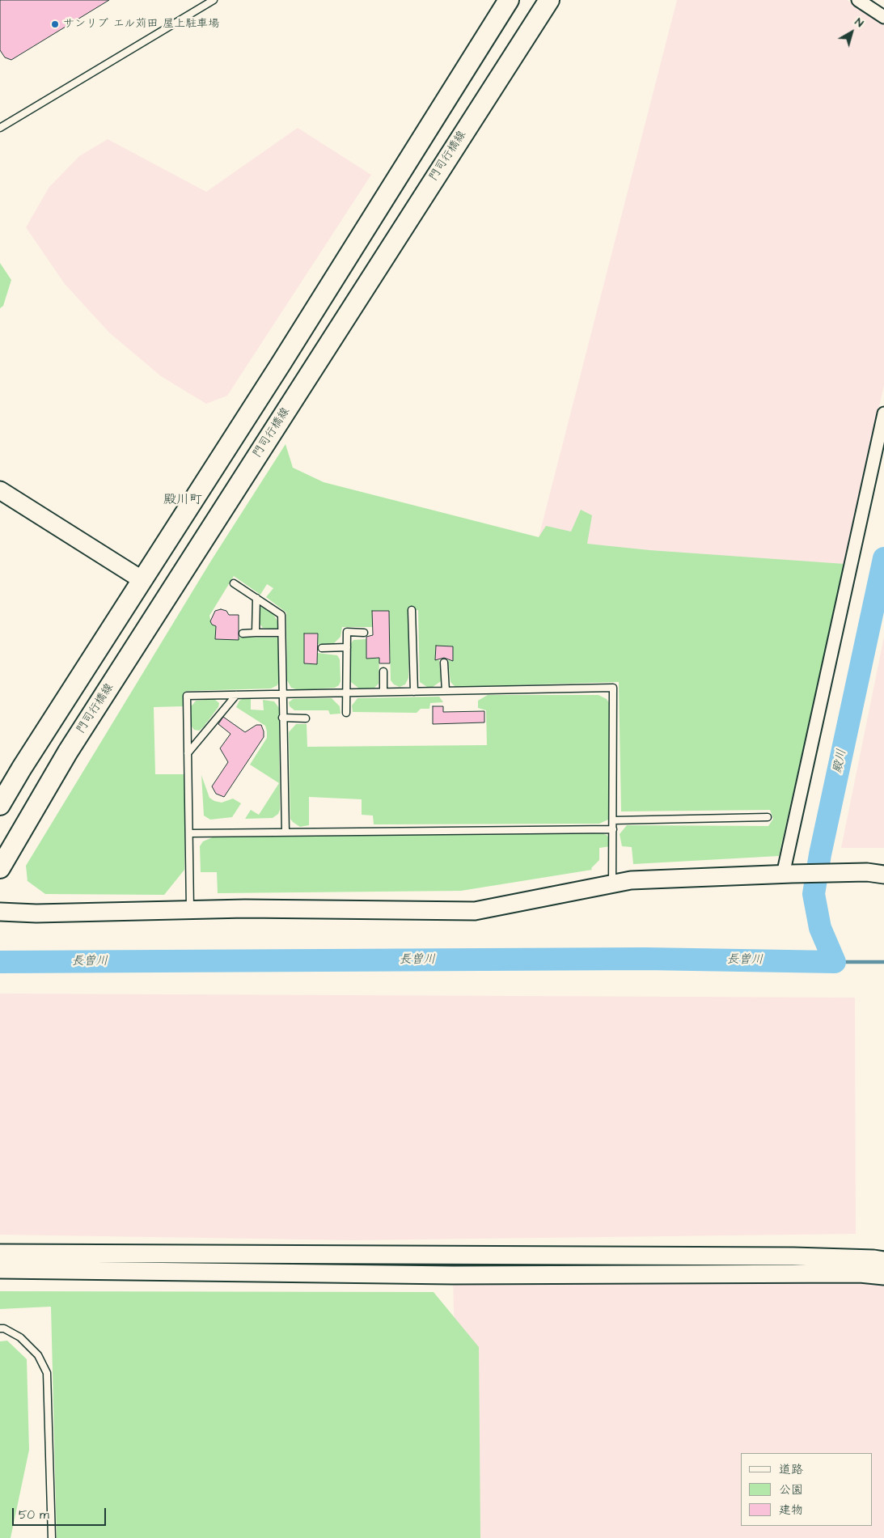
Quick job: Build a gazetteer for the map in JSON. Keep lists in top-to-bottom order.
{
  "streets": {
    "main road": ["門司行橋線"]
  },
  "districts": ["殿川町"],
  "water": ["殿川", "長曽川"],
  "places": ["サンリブ エル苅田 屋上駐車場"],
  "legend": ["道路", "公園", "建物"],
  "scale_bar": "50 m",
  "north": "top right"
}
